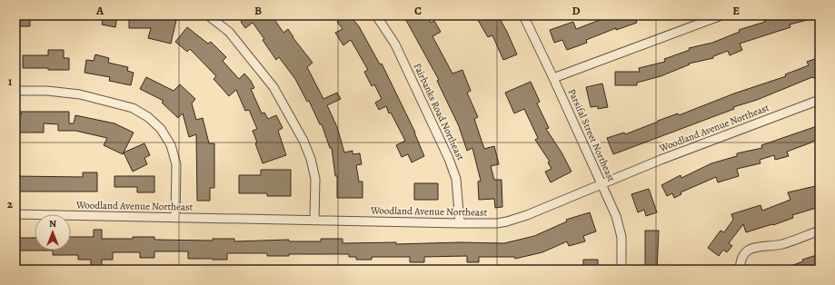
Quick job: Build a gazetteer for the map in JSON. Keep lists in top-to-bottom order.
{
  "streets": {
    "street": ["Fairbanks Road Northeast", "Woodland Avenue Northeast", "Parsifal Street Northeast"]
  },
  "crossings": [
    ["Fairbanks Road Northeast", "Woodland Avenue Northeast"],
    ["Woodland Avenue Northeast", "Parsifal Street Northeast"]
  ],
  "north": "top",
  "grid": {
    "columns": [
      "A",
      "B",
      "C",
      "D",
      "E"
    ],
    "rows": ["1", "2"]
  }
}
